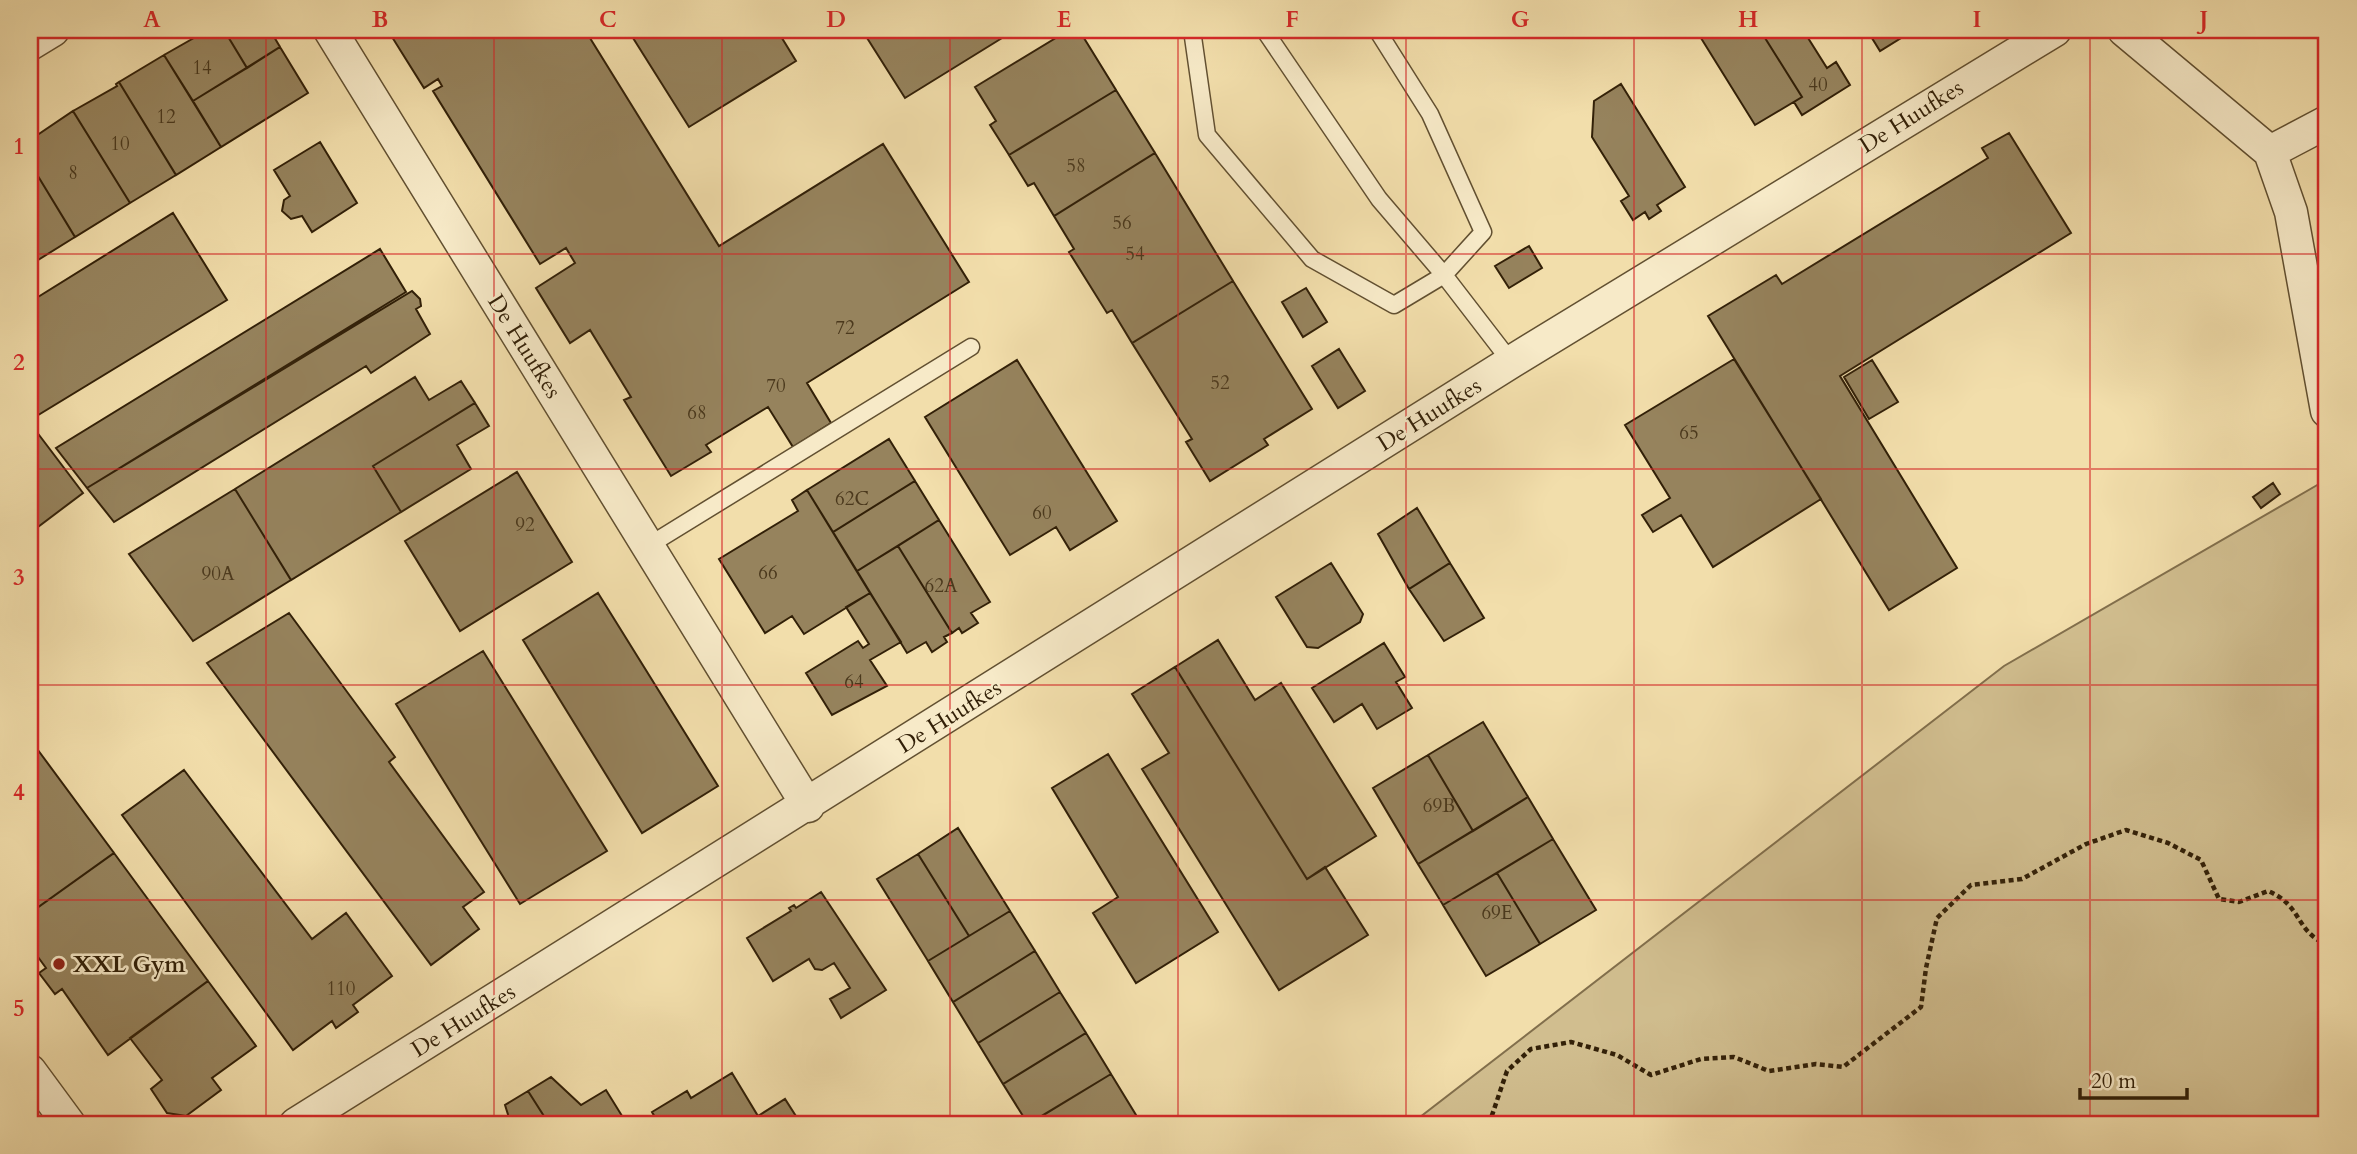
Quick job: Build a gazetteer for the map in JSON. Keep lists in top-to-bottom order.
{
  "streets": {
    "street": ["De Huufkes"]
  },
  "places": ["XXL Gym"],
  "house_numbers": [
    "14",
    "40",
    "12",
    "10",
    "58",
    "8",
    "56",
    "54",
    "72",
    "52",
    "70",
    "68",
    "65",
    "62C",
    "60",
    "92",
    "66",
    "90A",
    "62A",
    "64",
    "69B",
    "69E",
    "110"
  ],
  "scale_bar": "20 m",
  "grid": {
    "columns": [
      "A",
      "B",
      "C",
      "D",
      "E",
      "F",
      "G",
      "H",
      "I",
      "J"
    ],
    "rows": [
      "1",
      "2",
      "3",
      "4",
      "5"
    ]
  }
}
